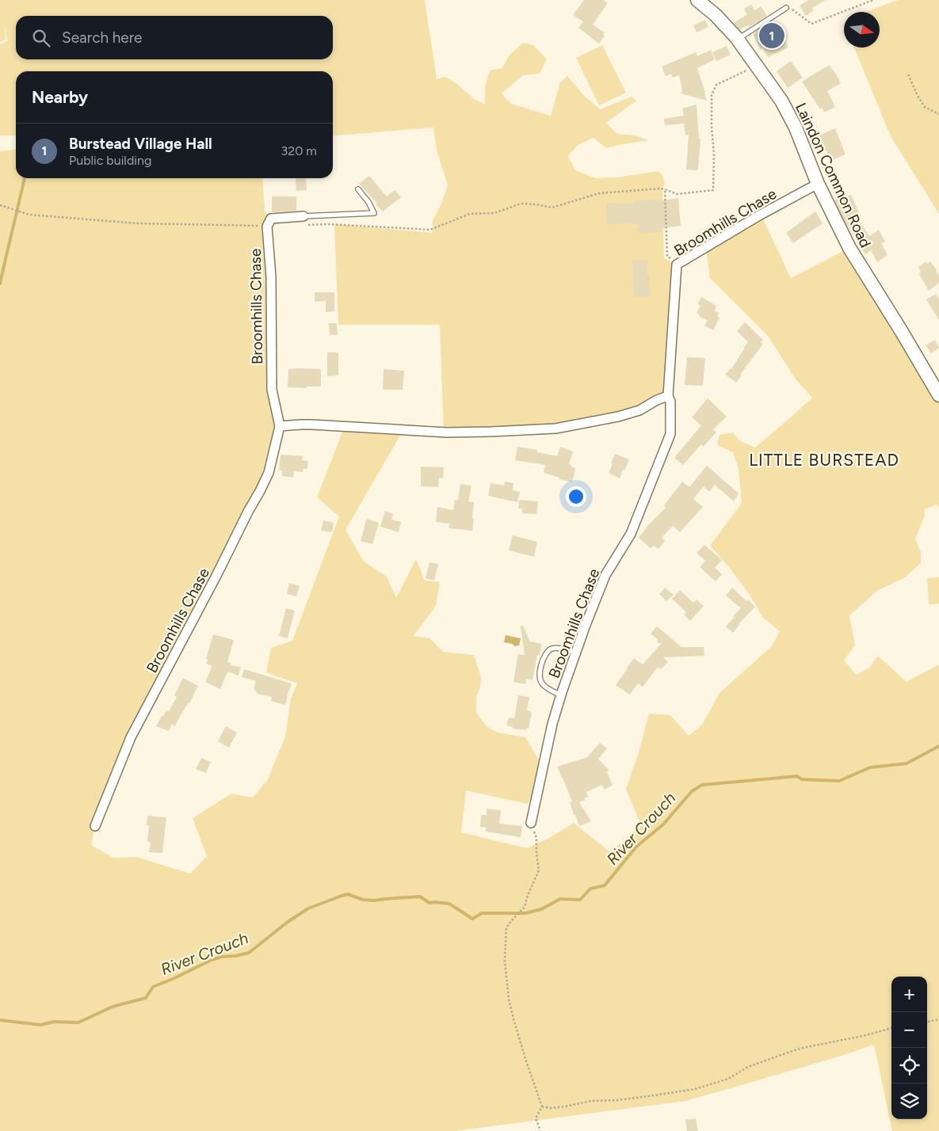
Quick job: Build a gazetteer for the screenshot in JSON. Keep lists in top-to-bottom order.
{
  "streets": {
    "street": ["Laindon Common Road", "Broomhills Chase"]
  },
  "crossings": [
    ["Laindon Common Road", "Broomhills Chase"]
  ],
  "districts": ["LITTLE BURSTEAD"],
  "water": ["River Crouch"],
  "north": "right",
  "page": {
    "search": "Search here",
    "pins": "1",
    "heading": "Nearby",
    "list": [
      {
        "mark": "1",
        "name": "Burstead Village Hall",
        "note": "Public building",
        "value": "320 m"
      }
    ],
    "map_buttons": ["+", "−"]
  }
}
